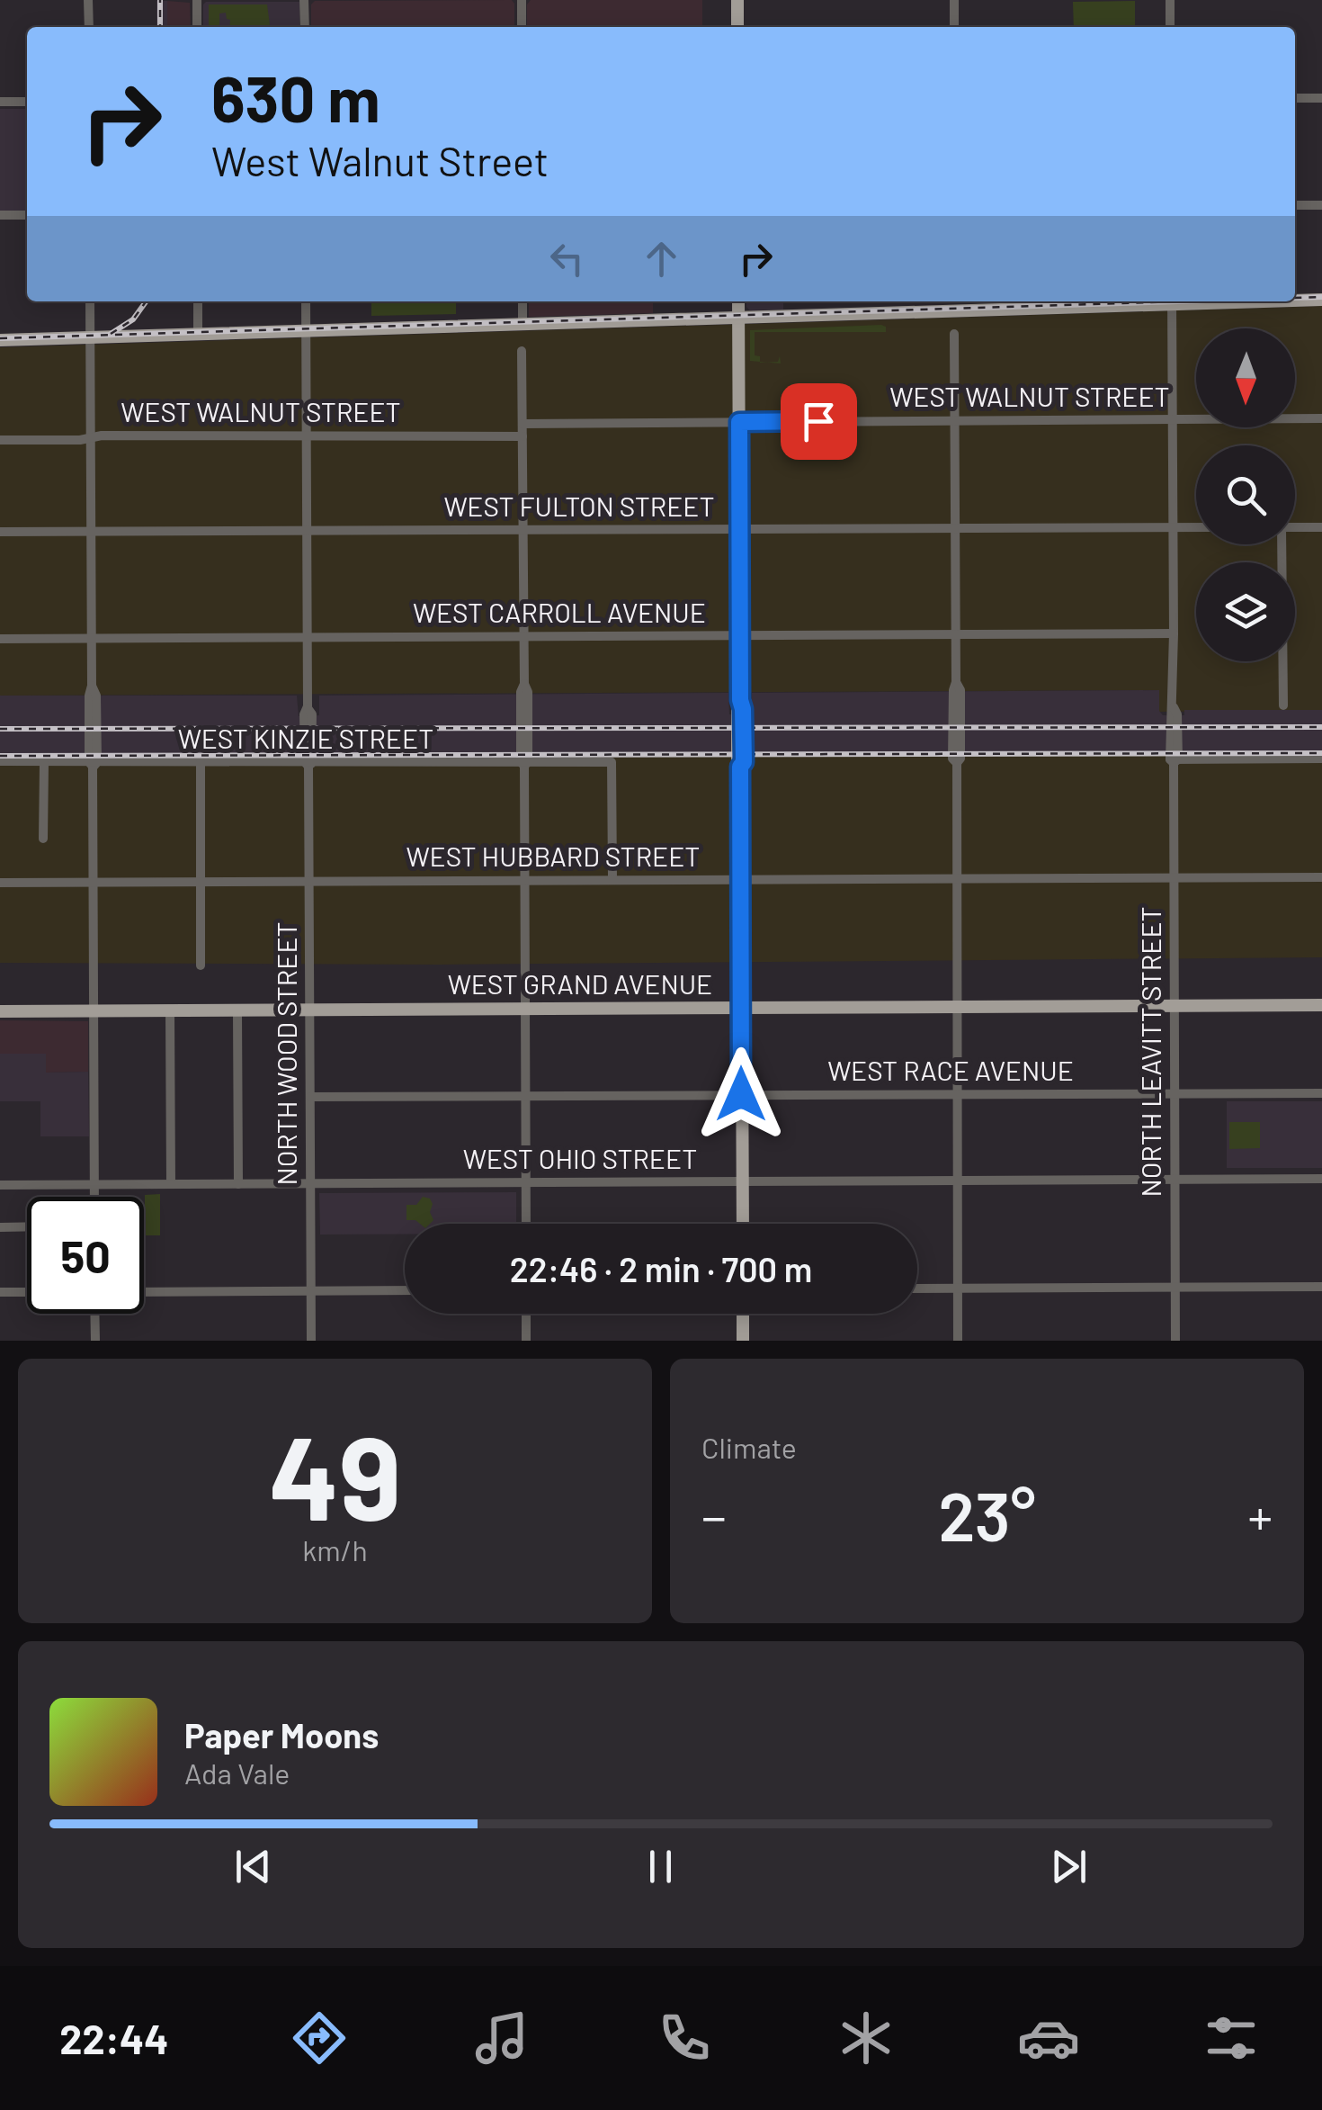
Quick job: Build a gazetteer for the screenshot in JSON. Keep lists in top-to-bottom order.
{
  "streets": {
    "main road": ["WEST GRAND AVENUE"],
    "street": [
      "WEST WALNUT STREET",
      "WEST FULTON STREET",
      "WEST CARROLL AVENUE",
      "WEST KINZIE STREET",
      "WEST HUBBARD STREET",
      "NORTH LEAVITT STREET",
      "NORTH WOOD STREET",
      "WEST RACE AVENUE",
      "WEST OHIO STREET"
    ]
  },
  "crossings": [
    ["WEST WALNUT STREET", "NORTH LEAVITT STREET"],
    ["WEST WALNUT STREET", "NORTH WOOD STREET"],
    ["WEST FULTON STREET", "NORTH LEAVITT STREET"],
    ["WEST FULTON STREET", "NORTH WOOD STREET"],
    ["WEST CARROLL AVENUE", "NORTH LEAVITT STREET"],
    ["WEST CARROLL AVENUE", "NORTH WOOD STREET"],
    ["WEST KINZIE STREET", "WEST HUBBARD STREET"],
    ["WEST KINZIE STREET", "NORTH WOOD STREET"],
    ["WEST HUBBARD STREET", "NORTH LEAVITT STREET"],
    ["WEST HUBBARD STREET", "NORTH WOOD STREET"],
    ["WEST GRAND AVENUE", "NORTH LEAVITT STREET"],
    ["WEST GRAND AVENUE", "NORTH WOOD STREET"],
    ["NORTH LEAVITT STREET", "WEST RACE AVENUE"],
    ["NORTH LEAVITT STREET", "WEST OHIO STREET"],
    ["NORTH WOOD STREET", "WEST RACE AVENUE"],
    ["NORTH WOOD STREET", "WEST OHIO STREET"]
  ],
  "north": "bottom",
  "page": {
    "turn": ["630 m", "West Walnut Street"],
    "limit": "50",
    "trip": "22:46 · 2 min · 700 m",
    "tile": [
      ["49", "km/h"],
      "Climate"
    ],
    "heat": ["−", "23°", "+"],
    "song": ["Paper Moons", "Ada Vale"],
    "tabs": "22:44"
  }
}
